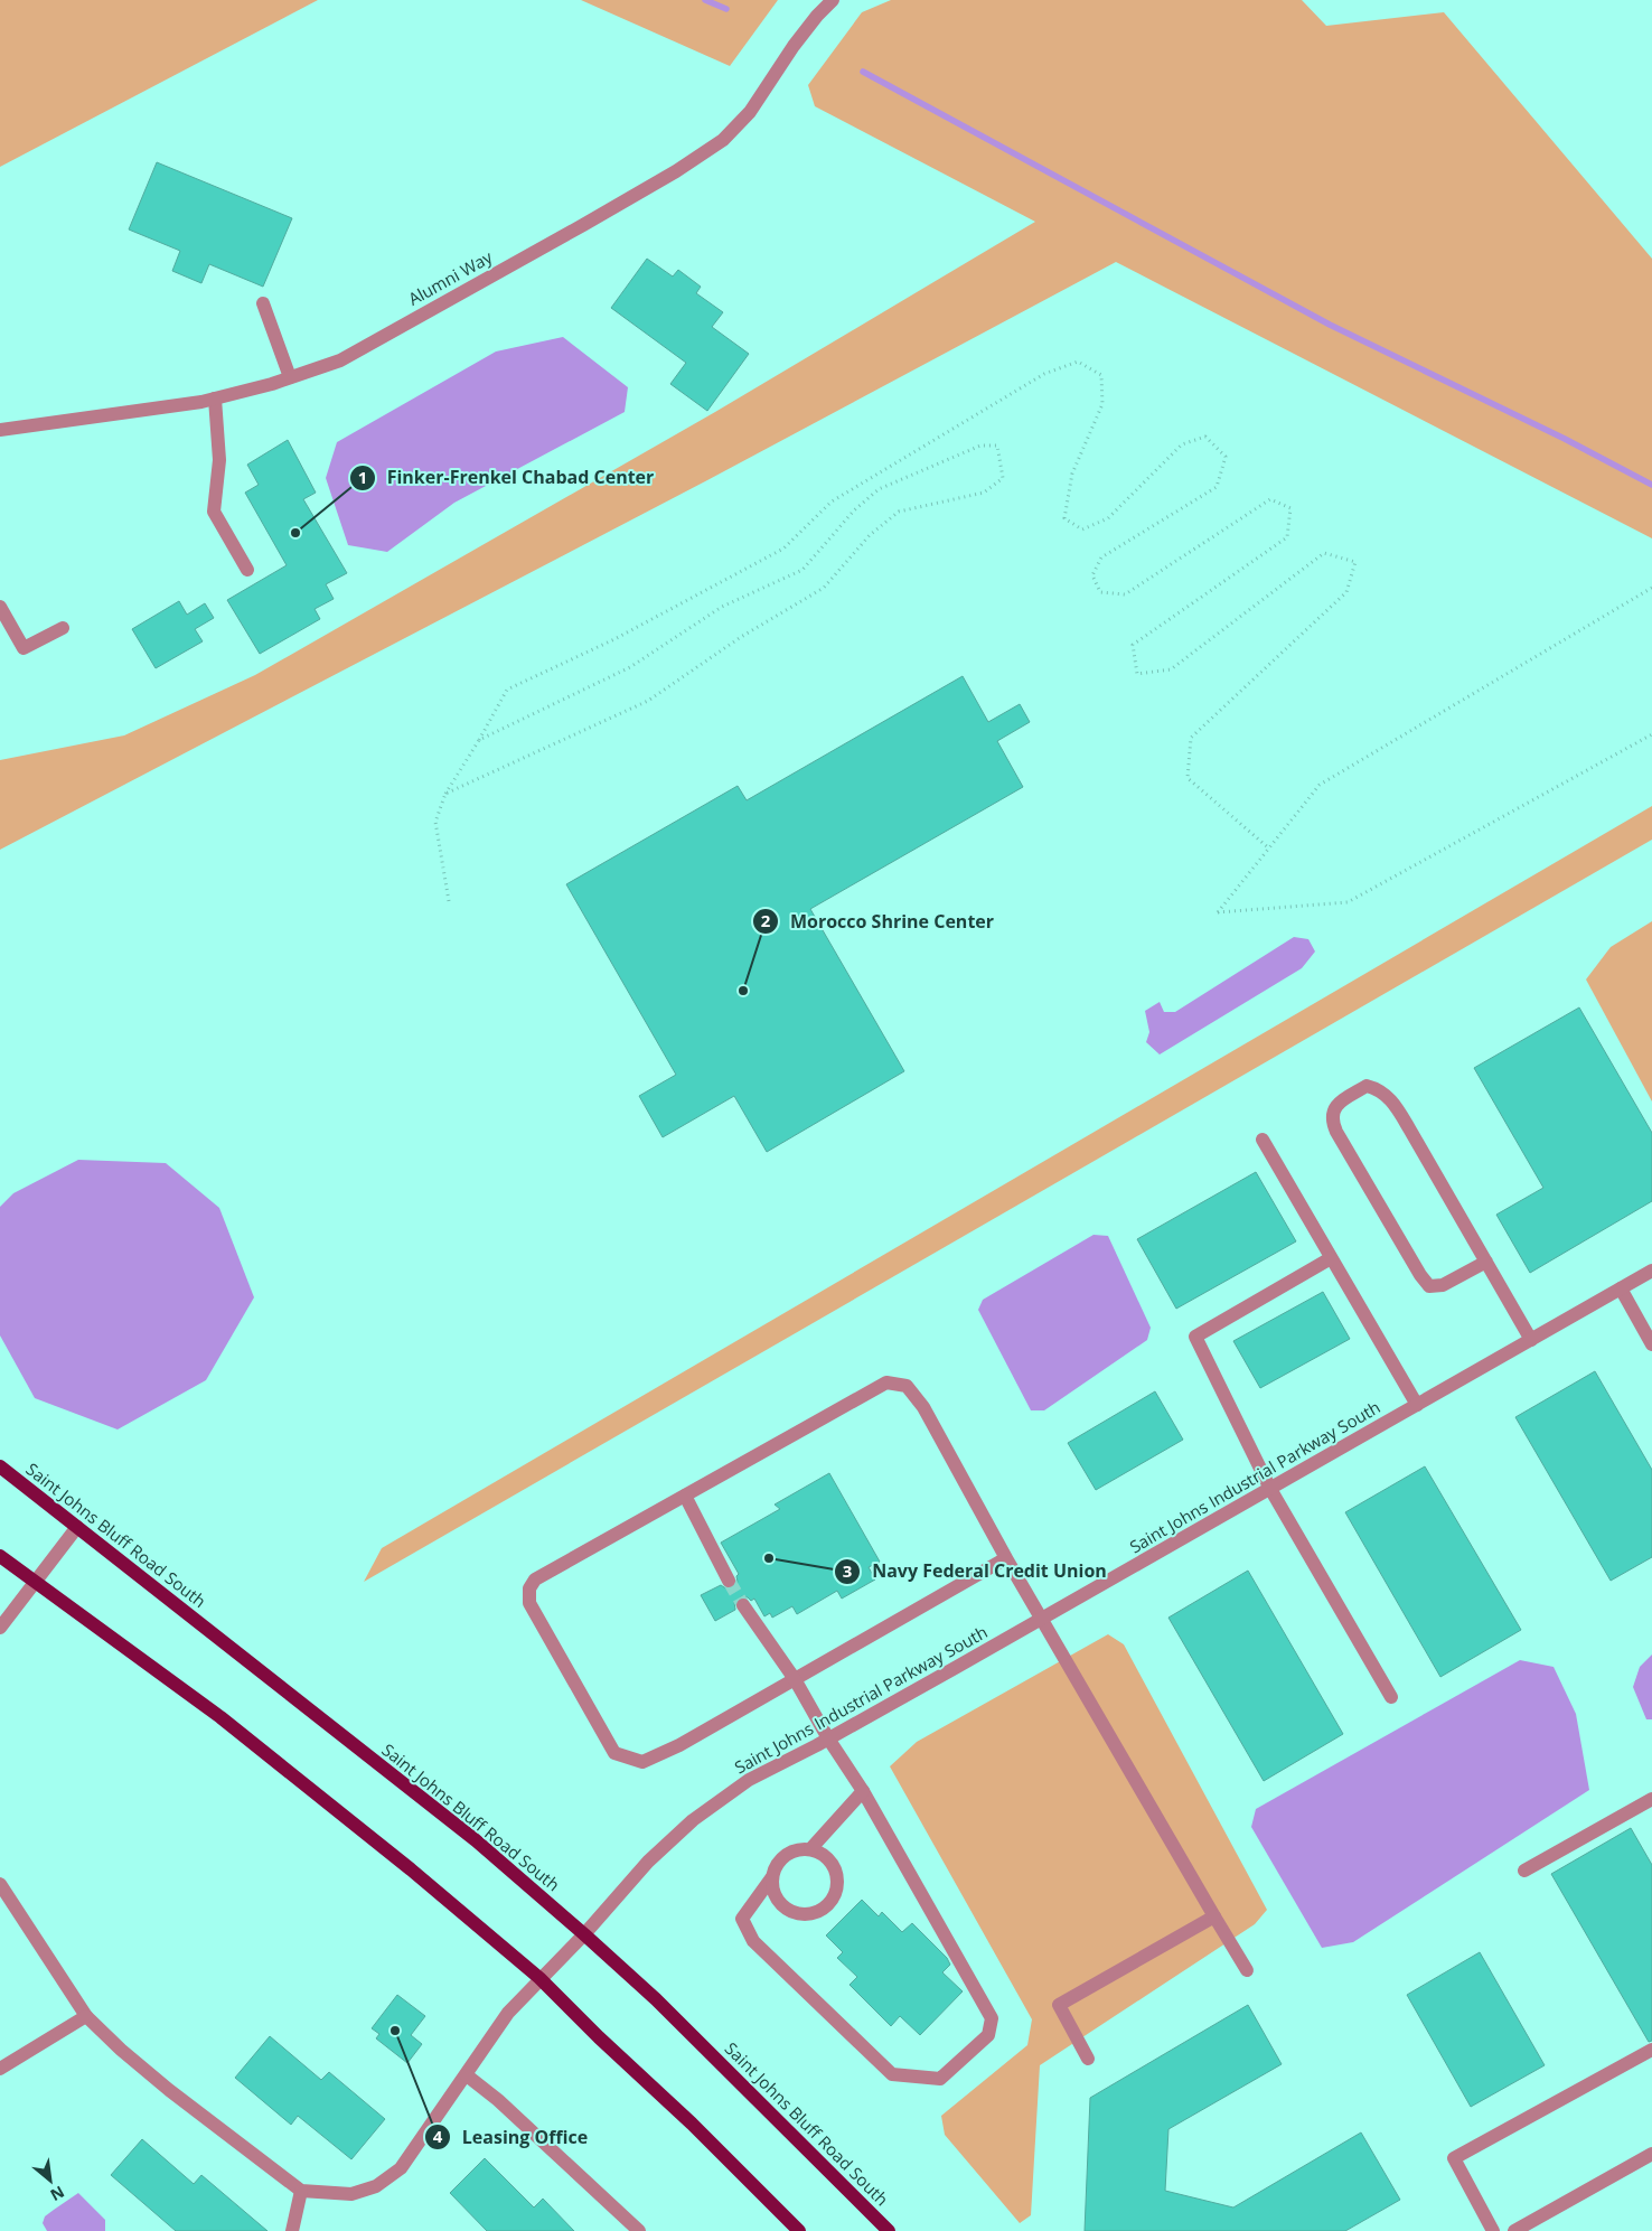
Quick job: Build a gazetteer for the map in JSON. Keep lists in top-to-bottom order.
{
  "streets": {
    "main road": ["Saint Johns Bluff Road South"],
    "street": ["Alumni Way", "Saint Johns Industrial Parkway South"]
  },
  "crossings": [
    ["Saint Johns Industrial Parkway South", "Saint Johns Bluff Road South"]
  ],
  "places": [
    "Finker-Frenkel Chabad Center",
    "Morocco Shrine Center",
    "Navy Federal Credit Union",
    "Leasing Office"
  ],
  "north": "bottom right"
}
